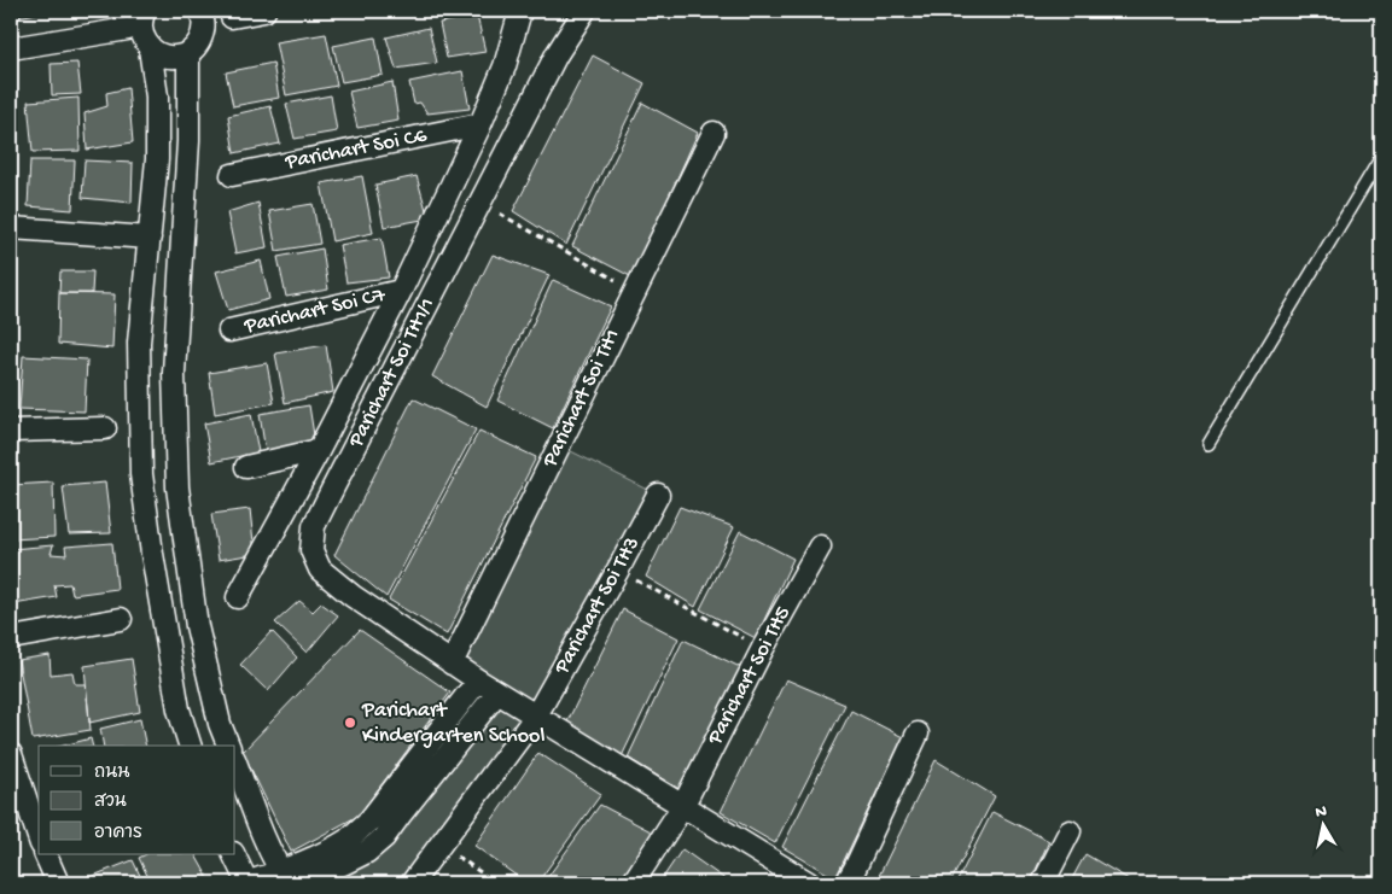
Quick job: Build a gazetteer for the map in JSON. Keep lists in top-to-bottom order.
{
  "streets": {
    "street": [
      "Parichart Soi C6",
      "Parichart Soi C7",
      "Parichart Soi TH1/1",
      "Parichart Soi TH1",
      "Parichart Soi TH3",
      "Parichart Soi TH5"
    ]
  },
  "crossings": [
    ["Parichart Soi TH1/1", "Parichart Soi TH1"],
    ["Parichart Soi TH1/1", "Parichart Soi TH3"],
    ["Parichart Soi TH1/1", "Parichart Soi TH5"]
  ],
  "places": ["Parichart Kindergarten School"],
  "legend": ["ถนน", "สวน", "อาคาร"],
  "north": "top"
}
